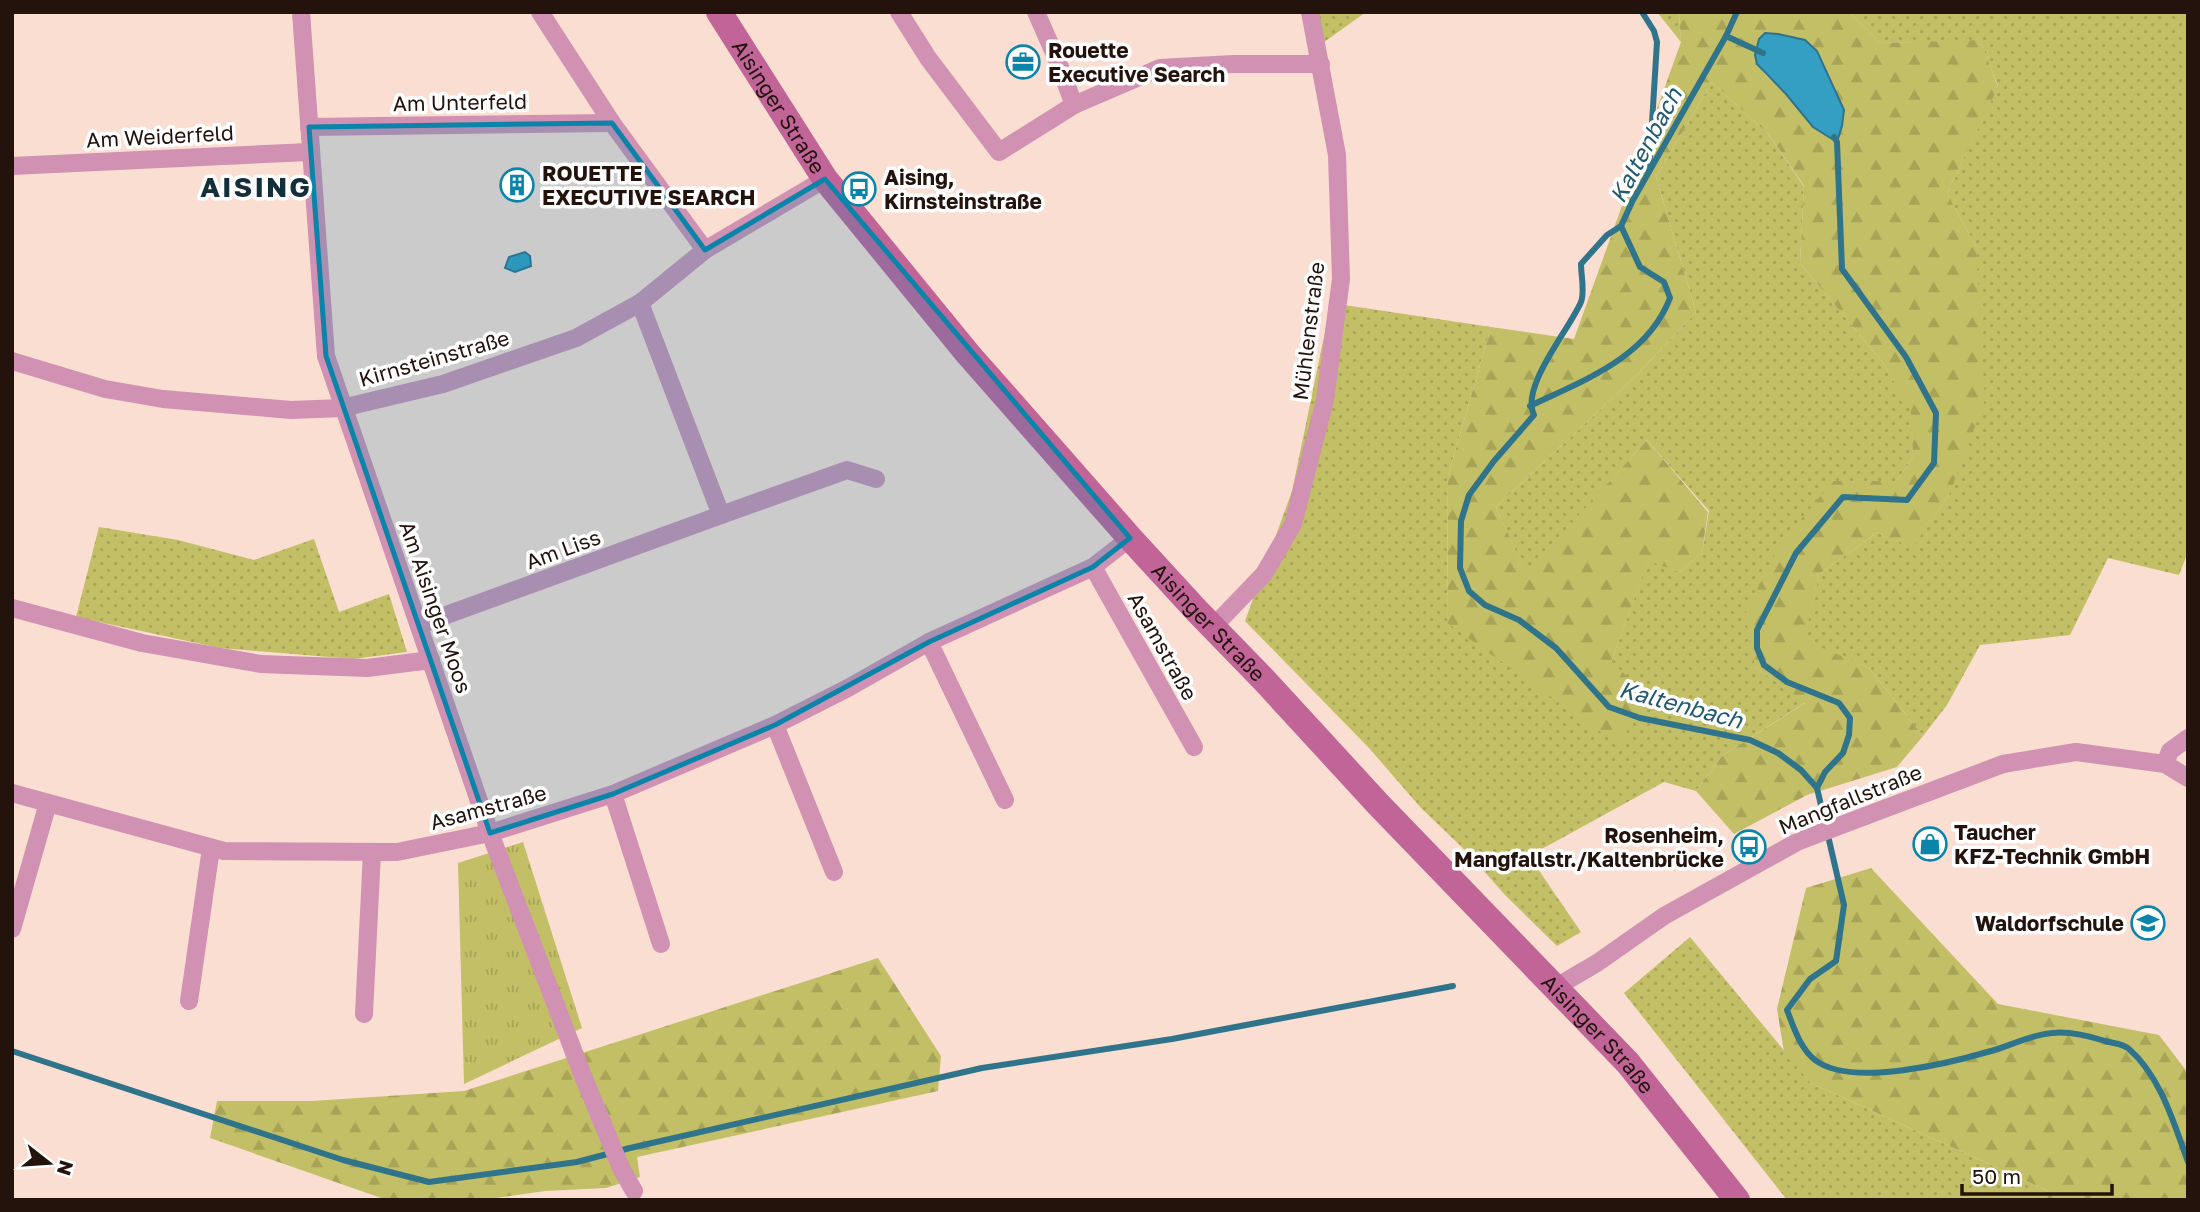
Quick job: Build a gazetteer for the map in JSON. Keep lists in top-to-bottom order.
{
  "streets": {
    "main road": ["Aisinger Straße"],
    "street": [
      "Am Unterfeld",
      "Am Weiderfeld",
      "Mühlenstraße",
      "Kirnsteinstraße",
      "Am Liss",
      "Am Aisinger Moos",
      "Asamstraße",
      "Mangfallstraße"
    ]
  },
  "crossings": [
    ["Am Unterfeld", "Am Aisinger Moos"],
    ["Aisinger Straße", "Mühlenstraße"],
    ["Aisinger Straße", "Kirnsteinstraße"],
    ["Aisinger Straße", "Asamstraße"],
    ["Aisinger Straße", "Mangfallstraße"],
    ["Am Weiderfeld", "Am Aisinger Moos"],
    ["Kirnsteinstraße", "Am Aisinger Moos"],
    ["Am Liss", "Am Aisinger Moos"],
    ["Am Aisinger Moos", "Asamstraße"]
  ],
  "districts": ["AISING"],
  "water": ["Kaltenbach"],
  "places": {
    "office": ["Rouette Executive Search"],
    "building": ["ROUETTE EXECUTIVE SEARCH"],
    "bus stop": ["Aising, Kirnsteinstraße", "Rosenheim, Mangfallstr./Kaltenbrücke"],
    "shop": ["Taucher KFZ-Technik GmbH"],
    "school or university": ["Waldorfschule"]
  },
  "scale_bar": "50 m",
  "north": "right"
}
